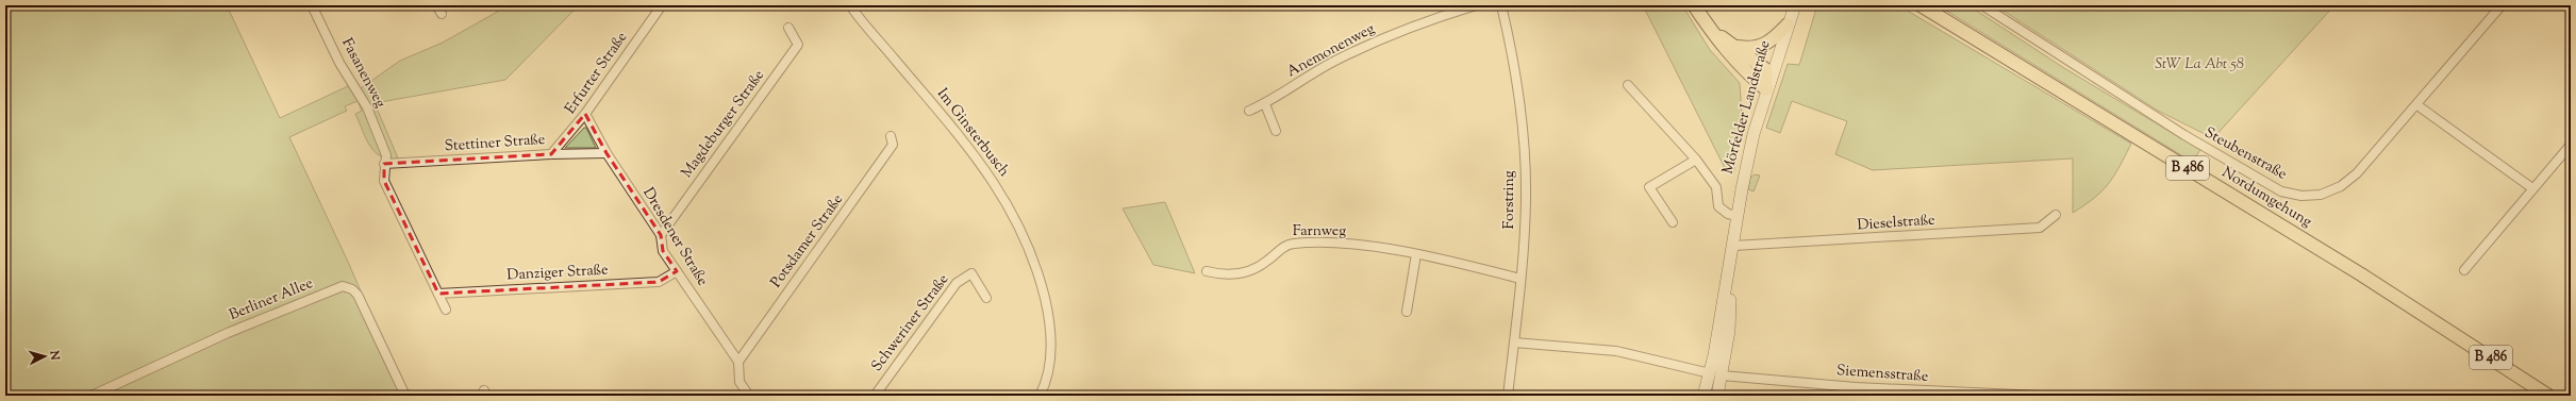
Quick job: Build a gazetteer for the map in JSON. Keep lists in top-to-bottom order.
{
  "streets": {
    "main road": ["Mörfelder Landstraße", "B 486", "Nordumgehung"],
    "street": [
      "Anemonenweg",
      "Fasanenweg",
      "Erfurter Straße",
      "Magdeburger Straße",
      "Im Ginsterbusch",
      "Stettiner Straße",
      "Steubenstraße",
      "Forstring",
      "Dieselstraße",
      "Farnweg",
      "Dresdener Straße",
      "Potsdamer Straße",
      "Danziger Straße",
      "Berliner Allee",
      "Schweriner Straße",
      "Siemensstraße"
    ]
  },
  "crossings": [
    ["Fasanenweg", "Stettiner Straße"],
    ["Erfurter Straße", "Stettiner Straße"],
    ["Erfurter Straße", "Dresdener Straße"],
    ["Mörfelder Landstraße", "Dieselstraße"],
    ["Mörfelder Landstraße", "Siemensstraße"],
    ["Magdeburger Straße", "Dresdener Straße"],
    ["Stettiner Straße", "Dresdener Straße"],
    ["Forstring", "Farnweg"],
    ["Forstring", "Siemensstraße"],
    ["Dresdener Straße", "Potsdamer Straße"],
    ["Dresdener Straße", "Danziger Straße"]
  ],
  "parks": ["StW La Abt 58"],
  "north": "right"
}
